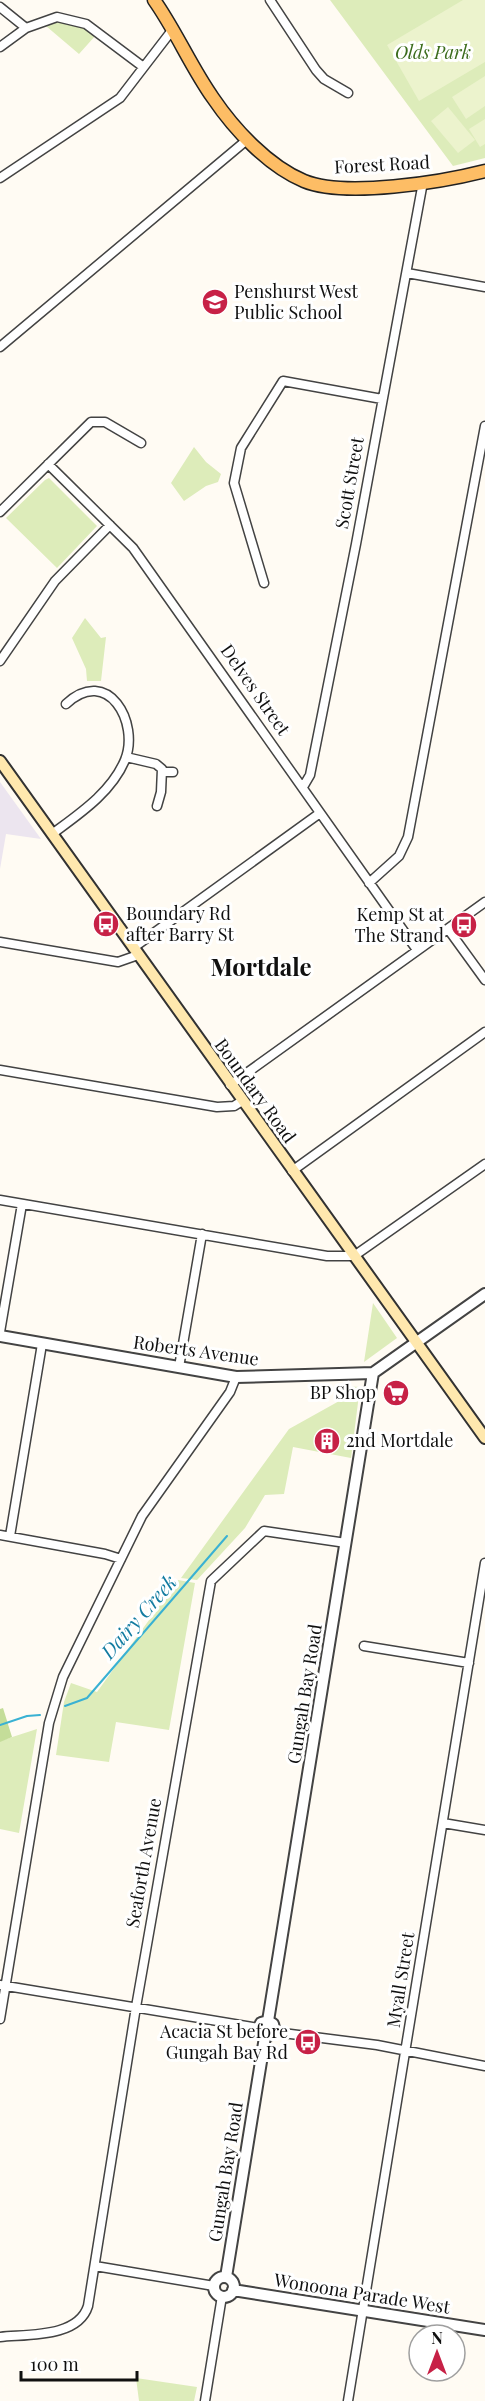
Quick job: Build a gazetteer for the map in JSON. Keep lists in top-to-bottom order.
{
  "streets": {
    "main road": ["Forest Road", "Boundary Road"],
    "street": [
      "Scott Street",
      "Delves Street",
      "Roberts Avenue",
      "Gungah Bay Road",
      "Seaforth Avenue",
      "Myall Street",
      "Wonoona Parade West"
    ]
  },
  "crossings": [
    ["Forest Road", "Scott Street"],
    ["Scott Street", "Delves Street"],
    ["Roberts Avenue", "Gungah Bay Road"],
    ["Gungah Bay Road", "Seaforth Avenue"],
    ["Gungah Bay Road", "Wonoona Parade West"],
    ["Myall Street", "Wonoona Parade West"]
  ],
  "districts": ["Mortdale"],
  "water": ["Dairy Creek"],
  "parks": ["Olds Park"],
  "places": {
    "school or university": ["Penshurst West Public School"],
    "bus stop": ["Boundary Rd after Barry St", "Kemp St at The Strand", "Acacia St before Gungah Bay Rd"],
    "supermarket": ["BP Shop"],
    "building": ["2nd Mortdale"]
  },
  "scale_bar": "100 m",
  "north": "top"
}
